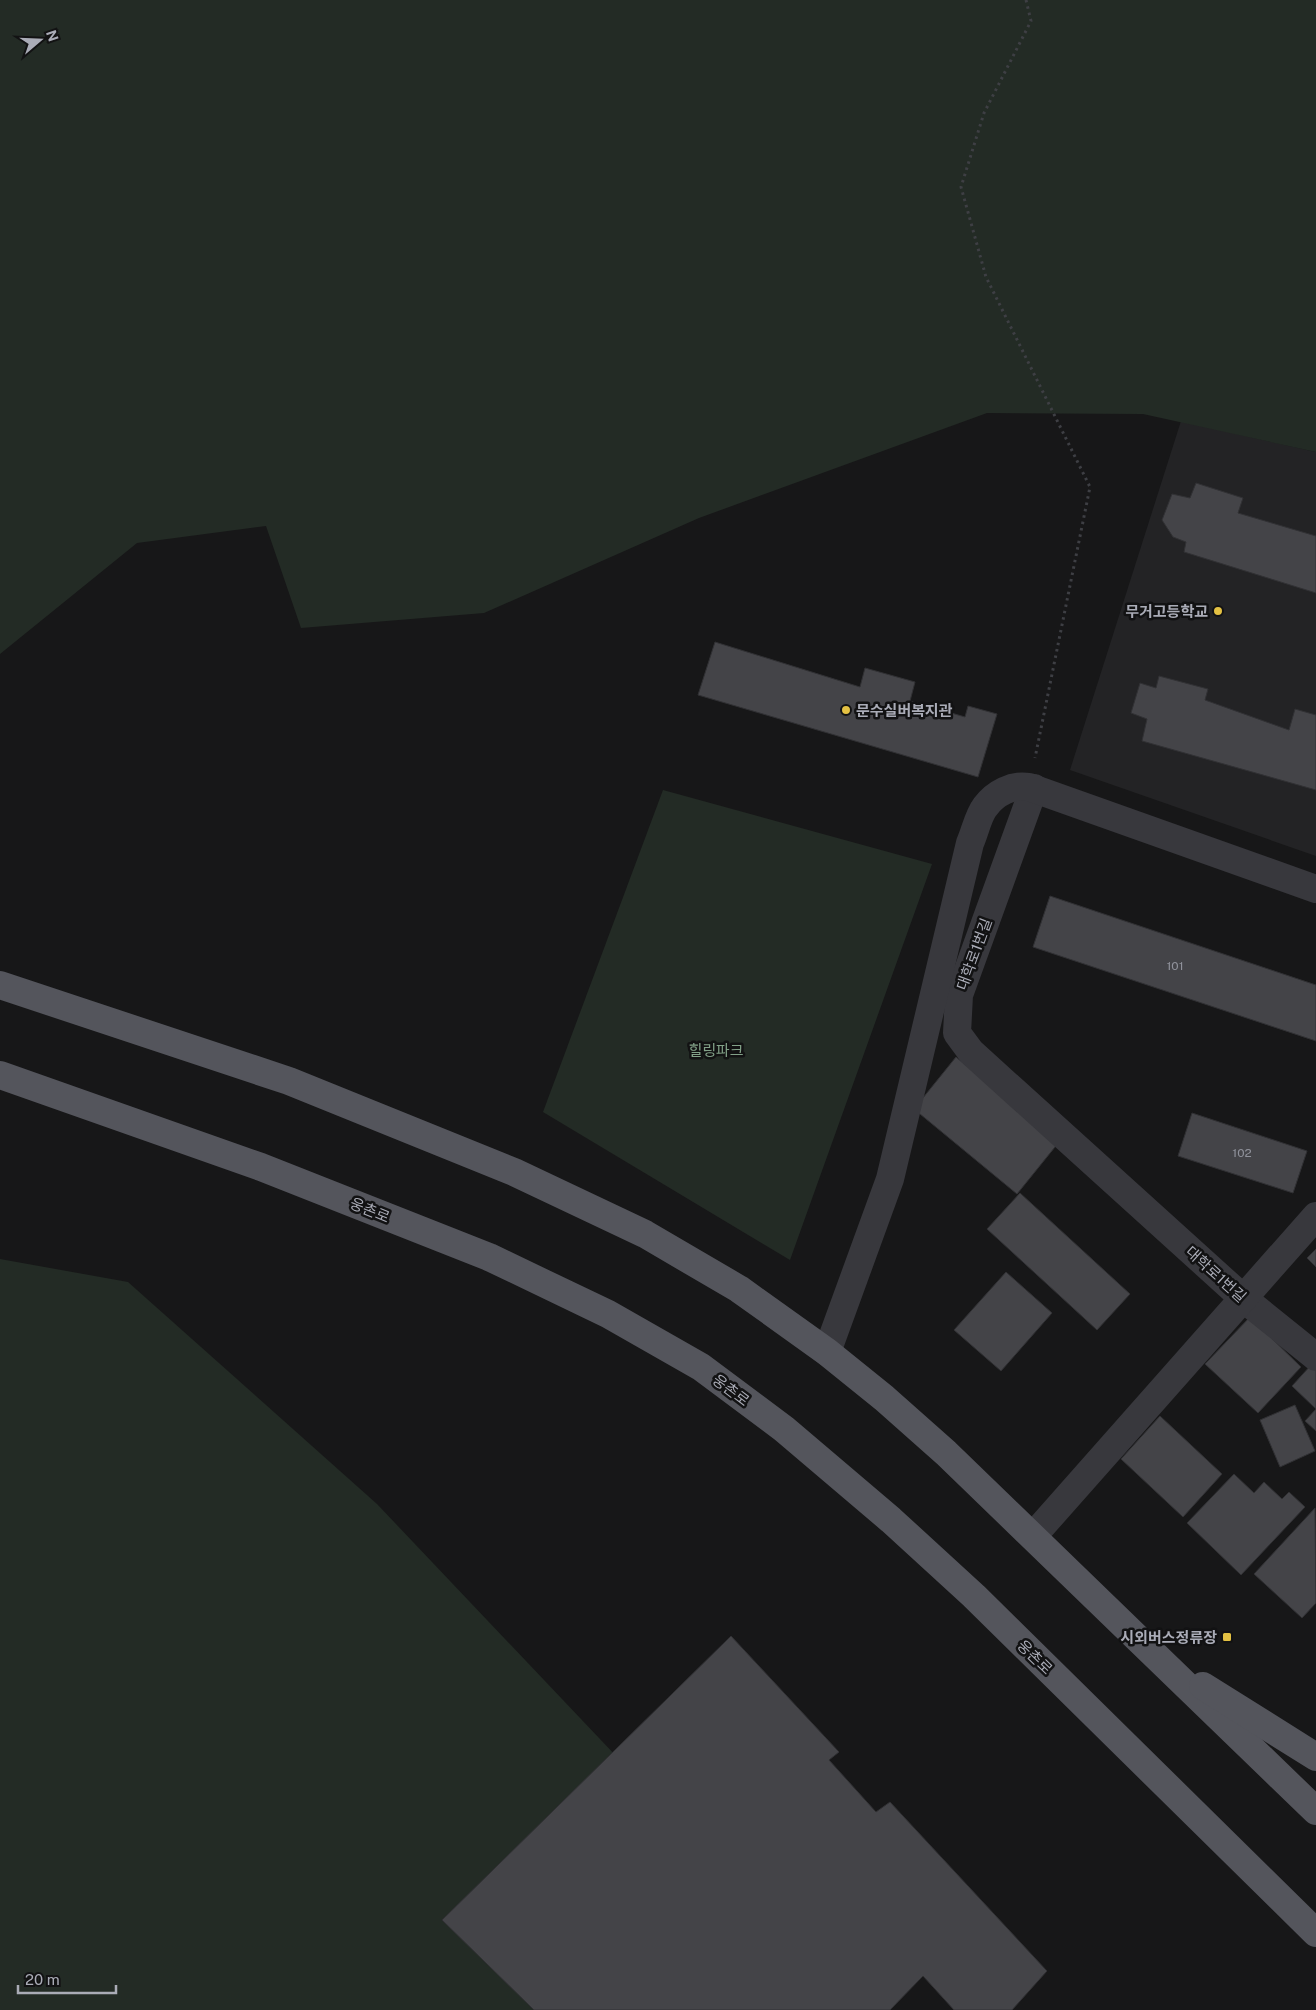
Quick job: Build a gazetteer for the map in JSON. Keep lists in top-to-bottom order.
{
  "streets": {
    "main road": ["웅촌로"],
    "street": ["대학로1번길"]
  },
  "parks": ["힐링파크"],
  "places": {
    "other": ["무거고등학교", "문수실버복지관"],
    "transit": ["시외버스정류장"]
  },
  "house_numbers": ["101", "102"],
  "scale_bar": "20 m",
  "north": "right"
}
